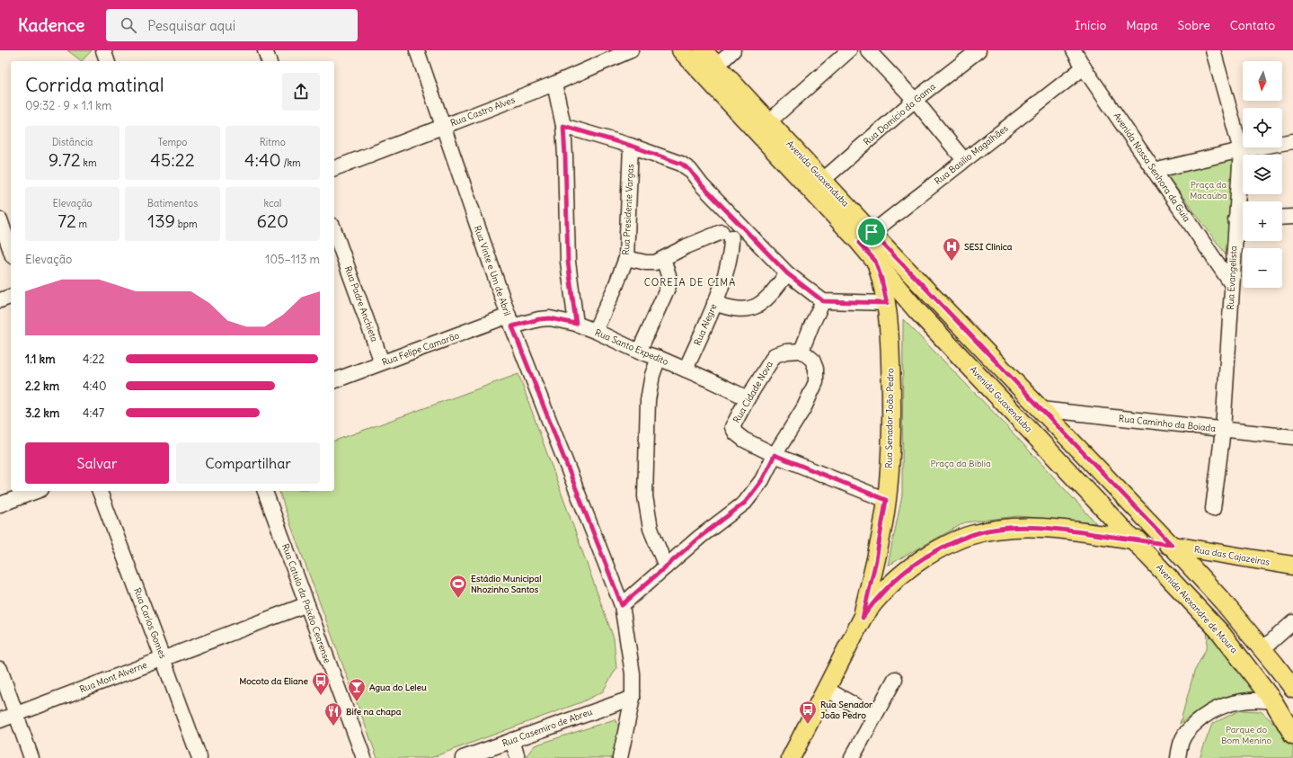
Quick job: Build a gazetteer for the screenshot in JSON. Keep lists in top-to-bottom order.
{
  "streets": {
    "main road": [
      "Avenida Guaxenduba",
      "Rua Senador João Pedro",
      "Rua das Cajazeiras",
      "Avenida Alexandre de Moura"
    ],
    "street": [
      "Rua Castro Alves",
      "Rua Domício da Gama",
      "Rua Basilio Magalhães",
      "Avenida Nossa Senhora da Guia",
      "Rua Presidente Vargas",
      "Rua Vinte e Um de Abril",
      "Rua Evangelista",
      "Rua Padre Anchieta",
      "Rua Alegre",
      "Rua Santo Expedito",
      "Rua Felipe Camarão",
      "Rua Cidade Nova",
      "Rua Caminho da Boiada",
      "Rua Catulo da Paixão Cearense",
      "Rua Carlos Gomes",
      "Rua Mont Alverne",
      "Rua Casemiro de Abreu"
    ]
  },
  "crossings": [
    ["Rua Castro Alves", "Rua Vinte e Um de Abril"],
    ["Rua Domício da Gama", "Avenida Guaxenduba"],
    ["Rua Basilio Magalhães", "Avenida Nossa Senhora da Guia"],
    ["Rua Basilio Magalhães", "Avenida Guaxenduba"],
    ["Avenida Nossa Senhora da Guia", "Rua Evangelista"],
    ["Avenida Guaxenduba", "Rua Senador João Pedro"],
    ["Avenida Guaxenduba", "Rua Caminho da Boiada"],
    ["Avenida Guaxenduba", "Rua das Cajazeiras"],
    ["Avenida Guaxenduba", "Avenida Alexandre de Moura"],
    ["Rua Presidente Vargas", "Rua Santo Expedito"],
    ["Rua Vinte e Um de Abril", "Rua Santo Expedito"],
    ["Rua Vinte e Um de Abril", "Rua Felipe Camarão"],
    ["Rua Vinte e Um de Abril", "Rua Casemiro de Abreu"],
    ["Rua Evangelista", "Rua Caminho da Boiada"],
    ["Rua Padre Anchieta", "Rua Felipe Camarão"],
    ["Rua Alegre", "Rua Santo Expedito"],
    ["Rua Santo Expedito", "Rua Felipe Camarão"],
    ["Rua Santo Expedito", "Rua Cidade Nova"],
    ["Rua Cidade Nova", "Rua Senador João Pedro"],
    ["Rua Senador João Pedro", "Rua das Cajazeiras"],
    ["Rua Senador João Pedro", "Avenida Alexandre de Moura"],
    ["Rua Catulo da Paixão Cearense", "Rua Mont Alverne"],
    ["Rua Carlos Gomes", "Rua Mont Alverne"]
  ],
  "districts": ["COREIA DE CIMA"],
  "parks": ["Praça da Macaúba", "Praça da Bíblia", "Parque do Bom Menino"],
  "places": {
    "hospital": ["SESI Clínica"],
    "sports": ["Estádio Municipal Nhozinho Santos"],
    "bus stop": ["Mocoto da Eliane", "Rua Senador João Pedro"],
    "bar": ["Agua do Leleu"],
    "restaurant": ["Bife na chapa"]
  },
  "north": "bottom",
  "page": {
    "header": "Kadence",
    "search": "Pesquisar aqui",
    "nav": [
      "Início",
      "Mapa",
      "Sobre",
      "Contato"
    ],
    "map_buttons": ["+", "−"],
    "heading": ["Corrida matinal", "09:32 · 9 × 1.1 km"],
    "stats": [
      ["Distância", "9.72 km"],
      ["Tempo", "45:22"],
      ["Ritmo", "4:40 /km"],
      ["Elevação", "72 m"],
      ["Batimentos", "139 bpm"],
      ["kcal", "620"]
    ],
    "chart": ["Elevação", "105–113 m"],
    "list": [
      {
        "name": "1.1 km",
        "note": "4:22"
      },
      {
        "name": "2.2 km",
        "note": "4:40"
      },
      {
        "name": "3.2 km",
        "note": "4:47"
      }
    ],
    "buttons": ["Salvar", "Compartilhar"]
  }
}
